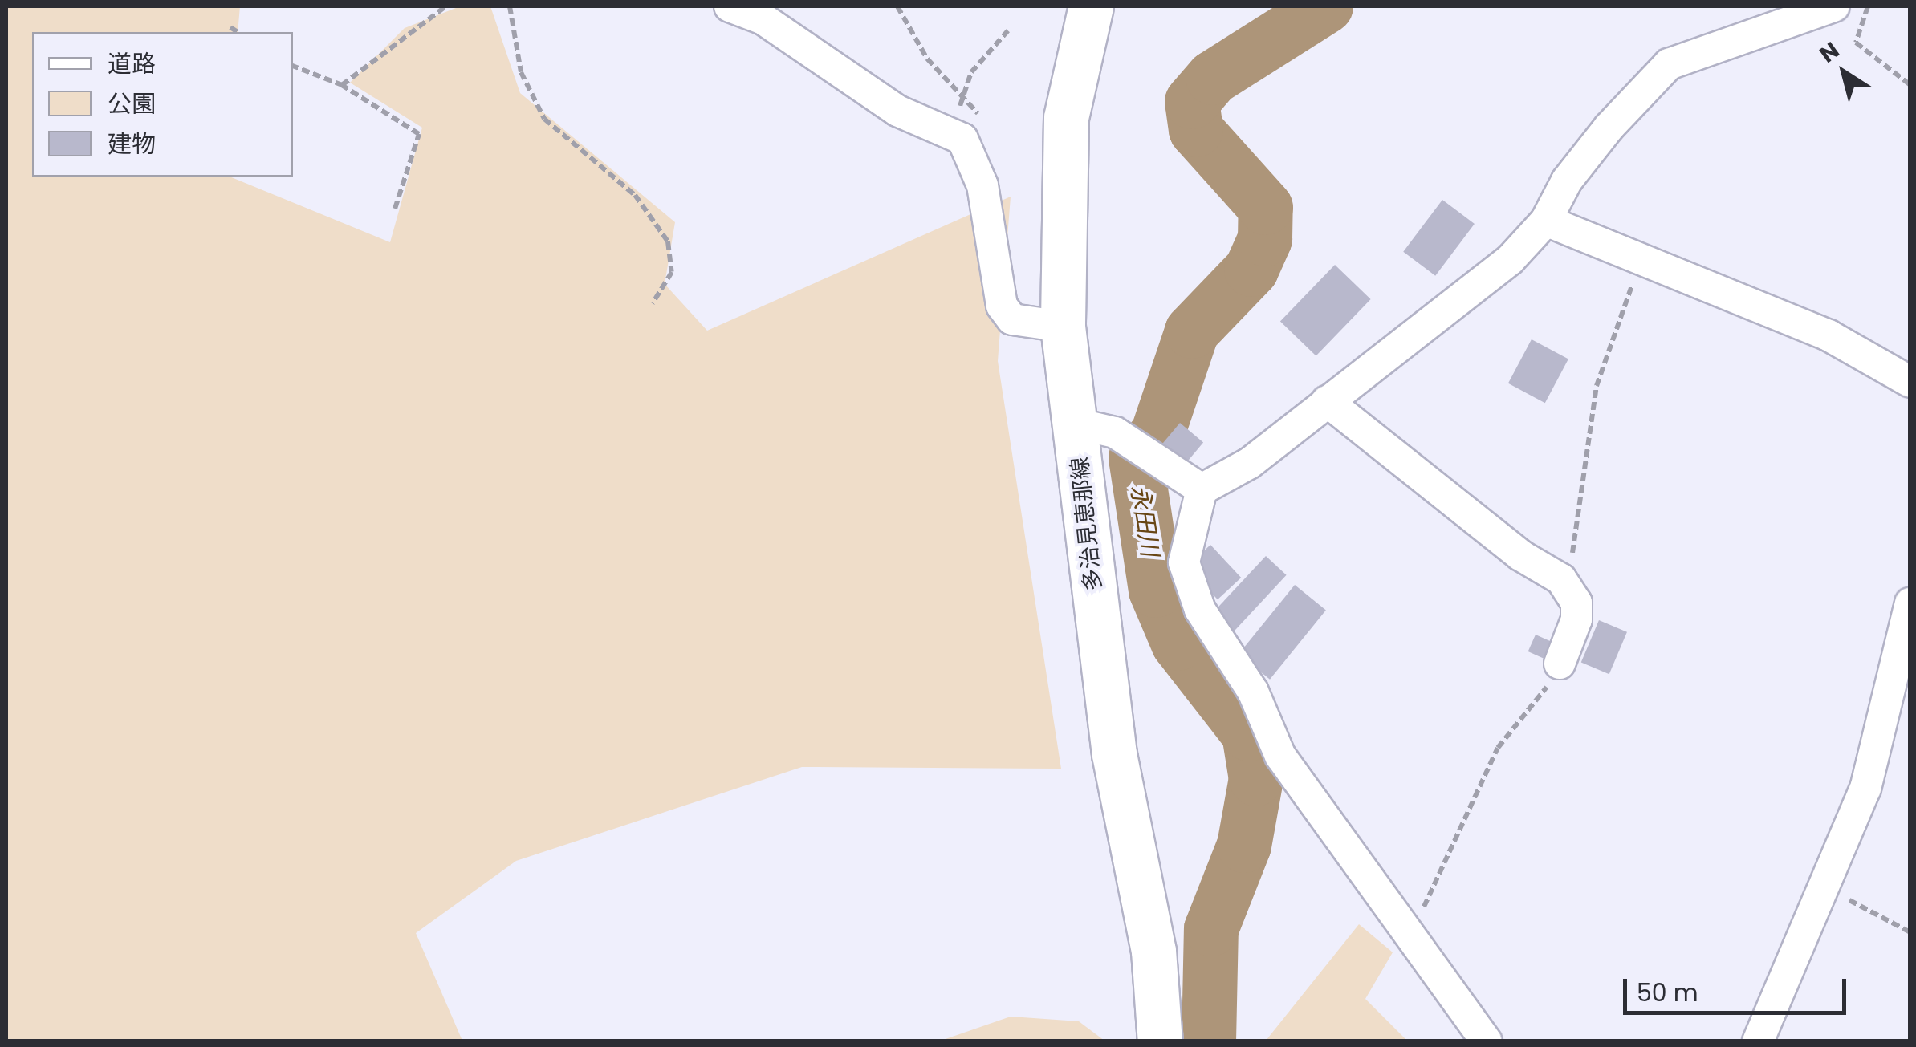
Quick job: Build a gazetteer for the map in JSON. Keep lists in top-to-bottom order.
{
  "streets": {
    "main road": ["多治見恵那線"]
  },
  "water": ["永田川"],
  "legend": ["道路", "公園", "建物"],
  "scale_bar": "50 m",
  "north": "top left"
}
